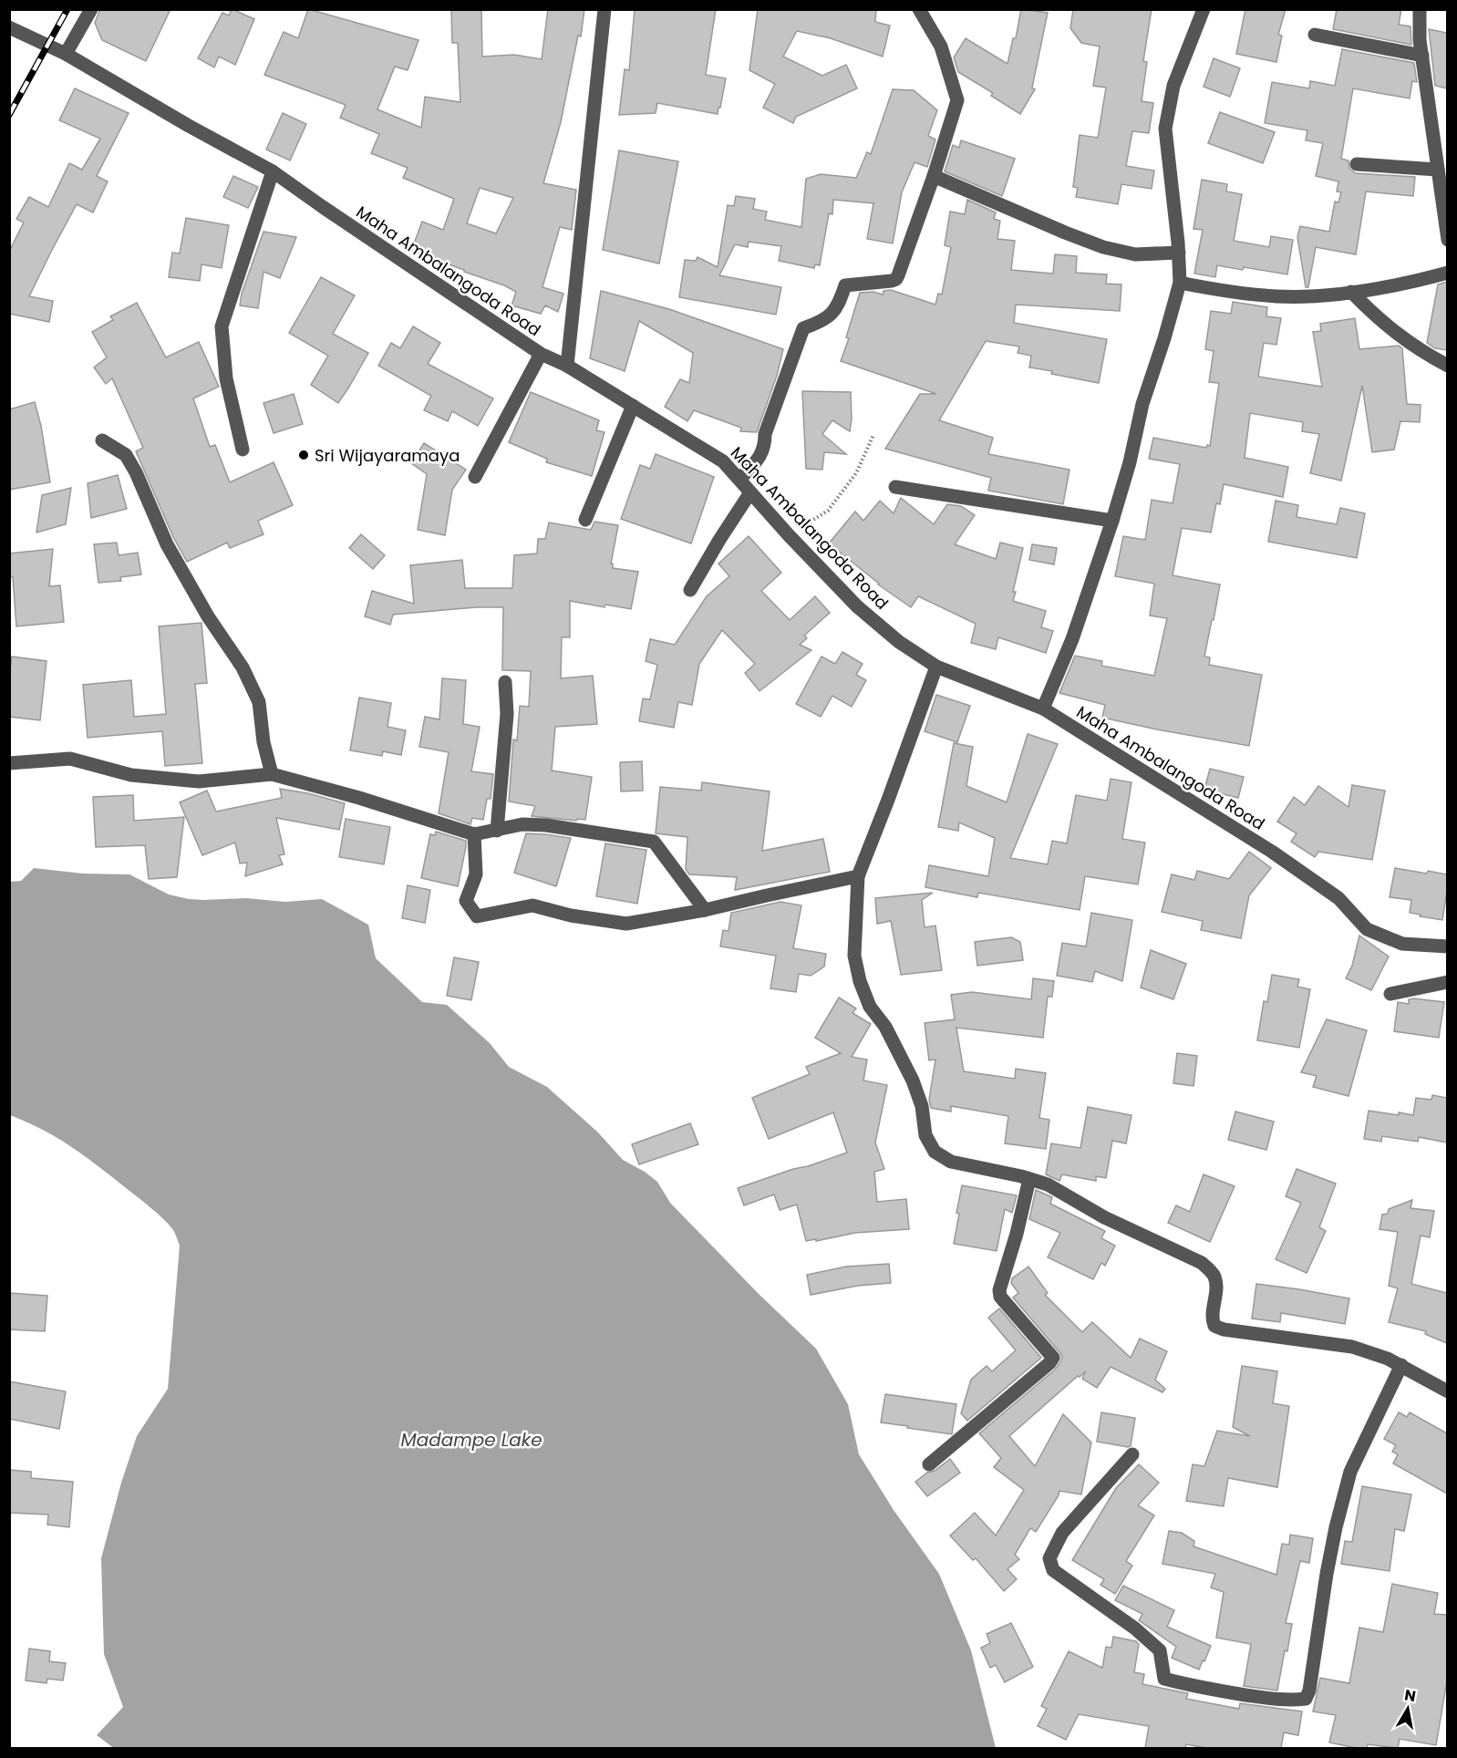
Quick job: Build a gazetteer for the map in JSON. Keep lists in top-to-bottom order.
{
  "streets": {
    "street": ["Maha Ambalangoda Road"]
  },
  "water": ["Madampe Lake"],
  "places": ["Sri Wijayaramaya"],
  "north": "top"
}
